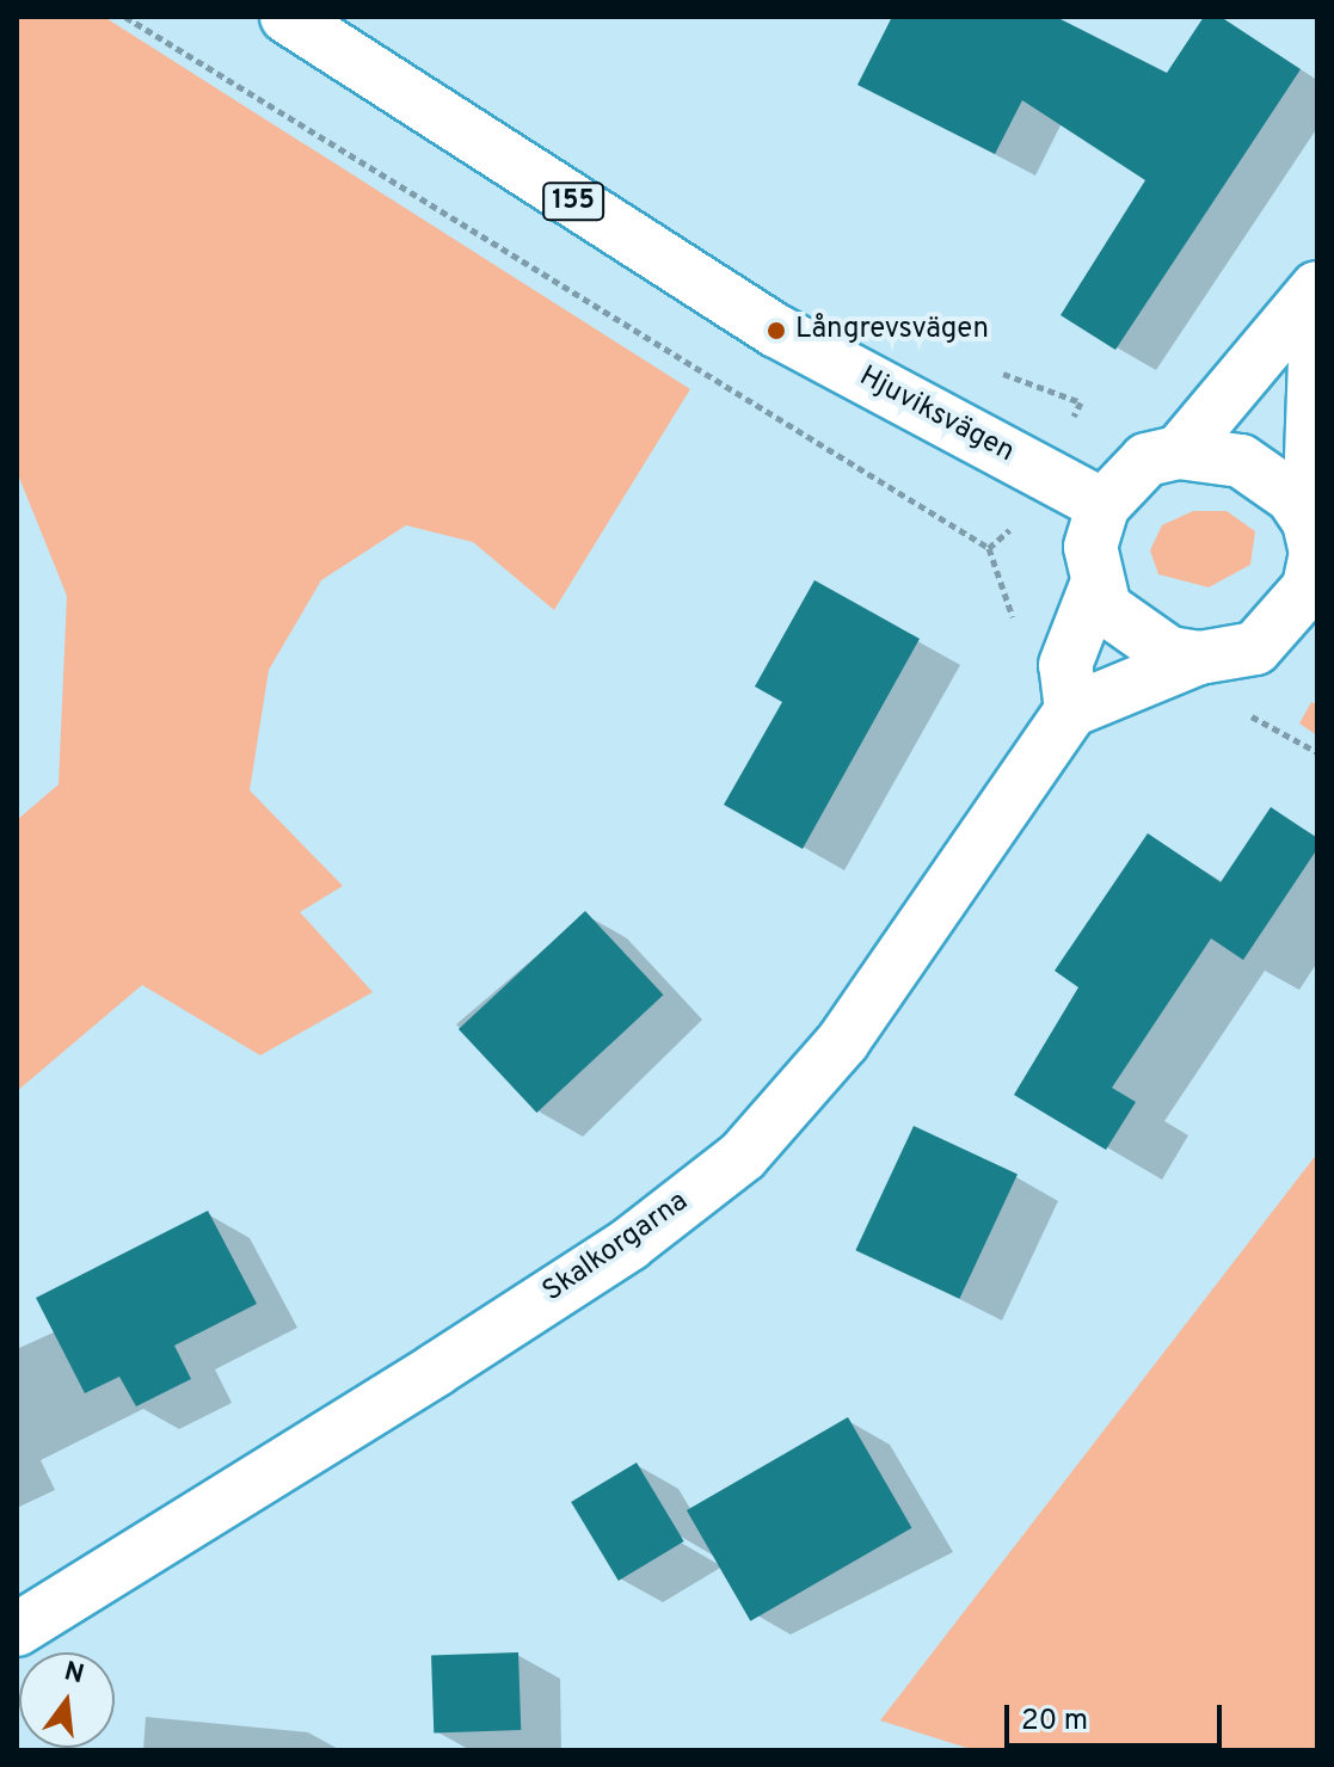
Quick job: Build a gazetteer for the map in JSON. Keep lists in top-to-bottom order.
{
  "streets": {
    "street": ["155", "Hjuviksvägen", "Skalkorgarna"]
  },
  "places": ["Långrevsvägen"],
  "scale_bar": "20 m",
  "north": "top"
}
